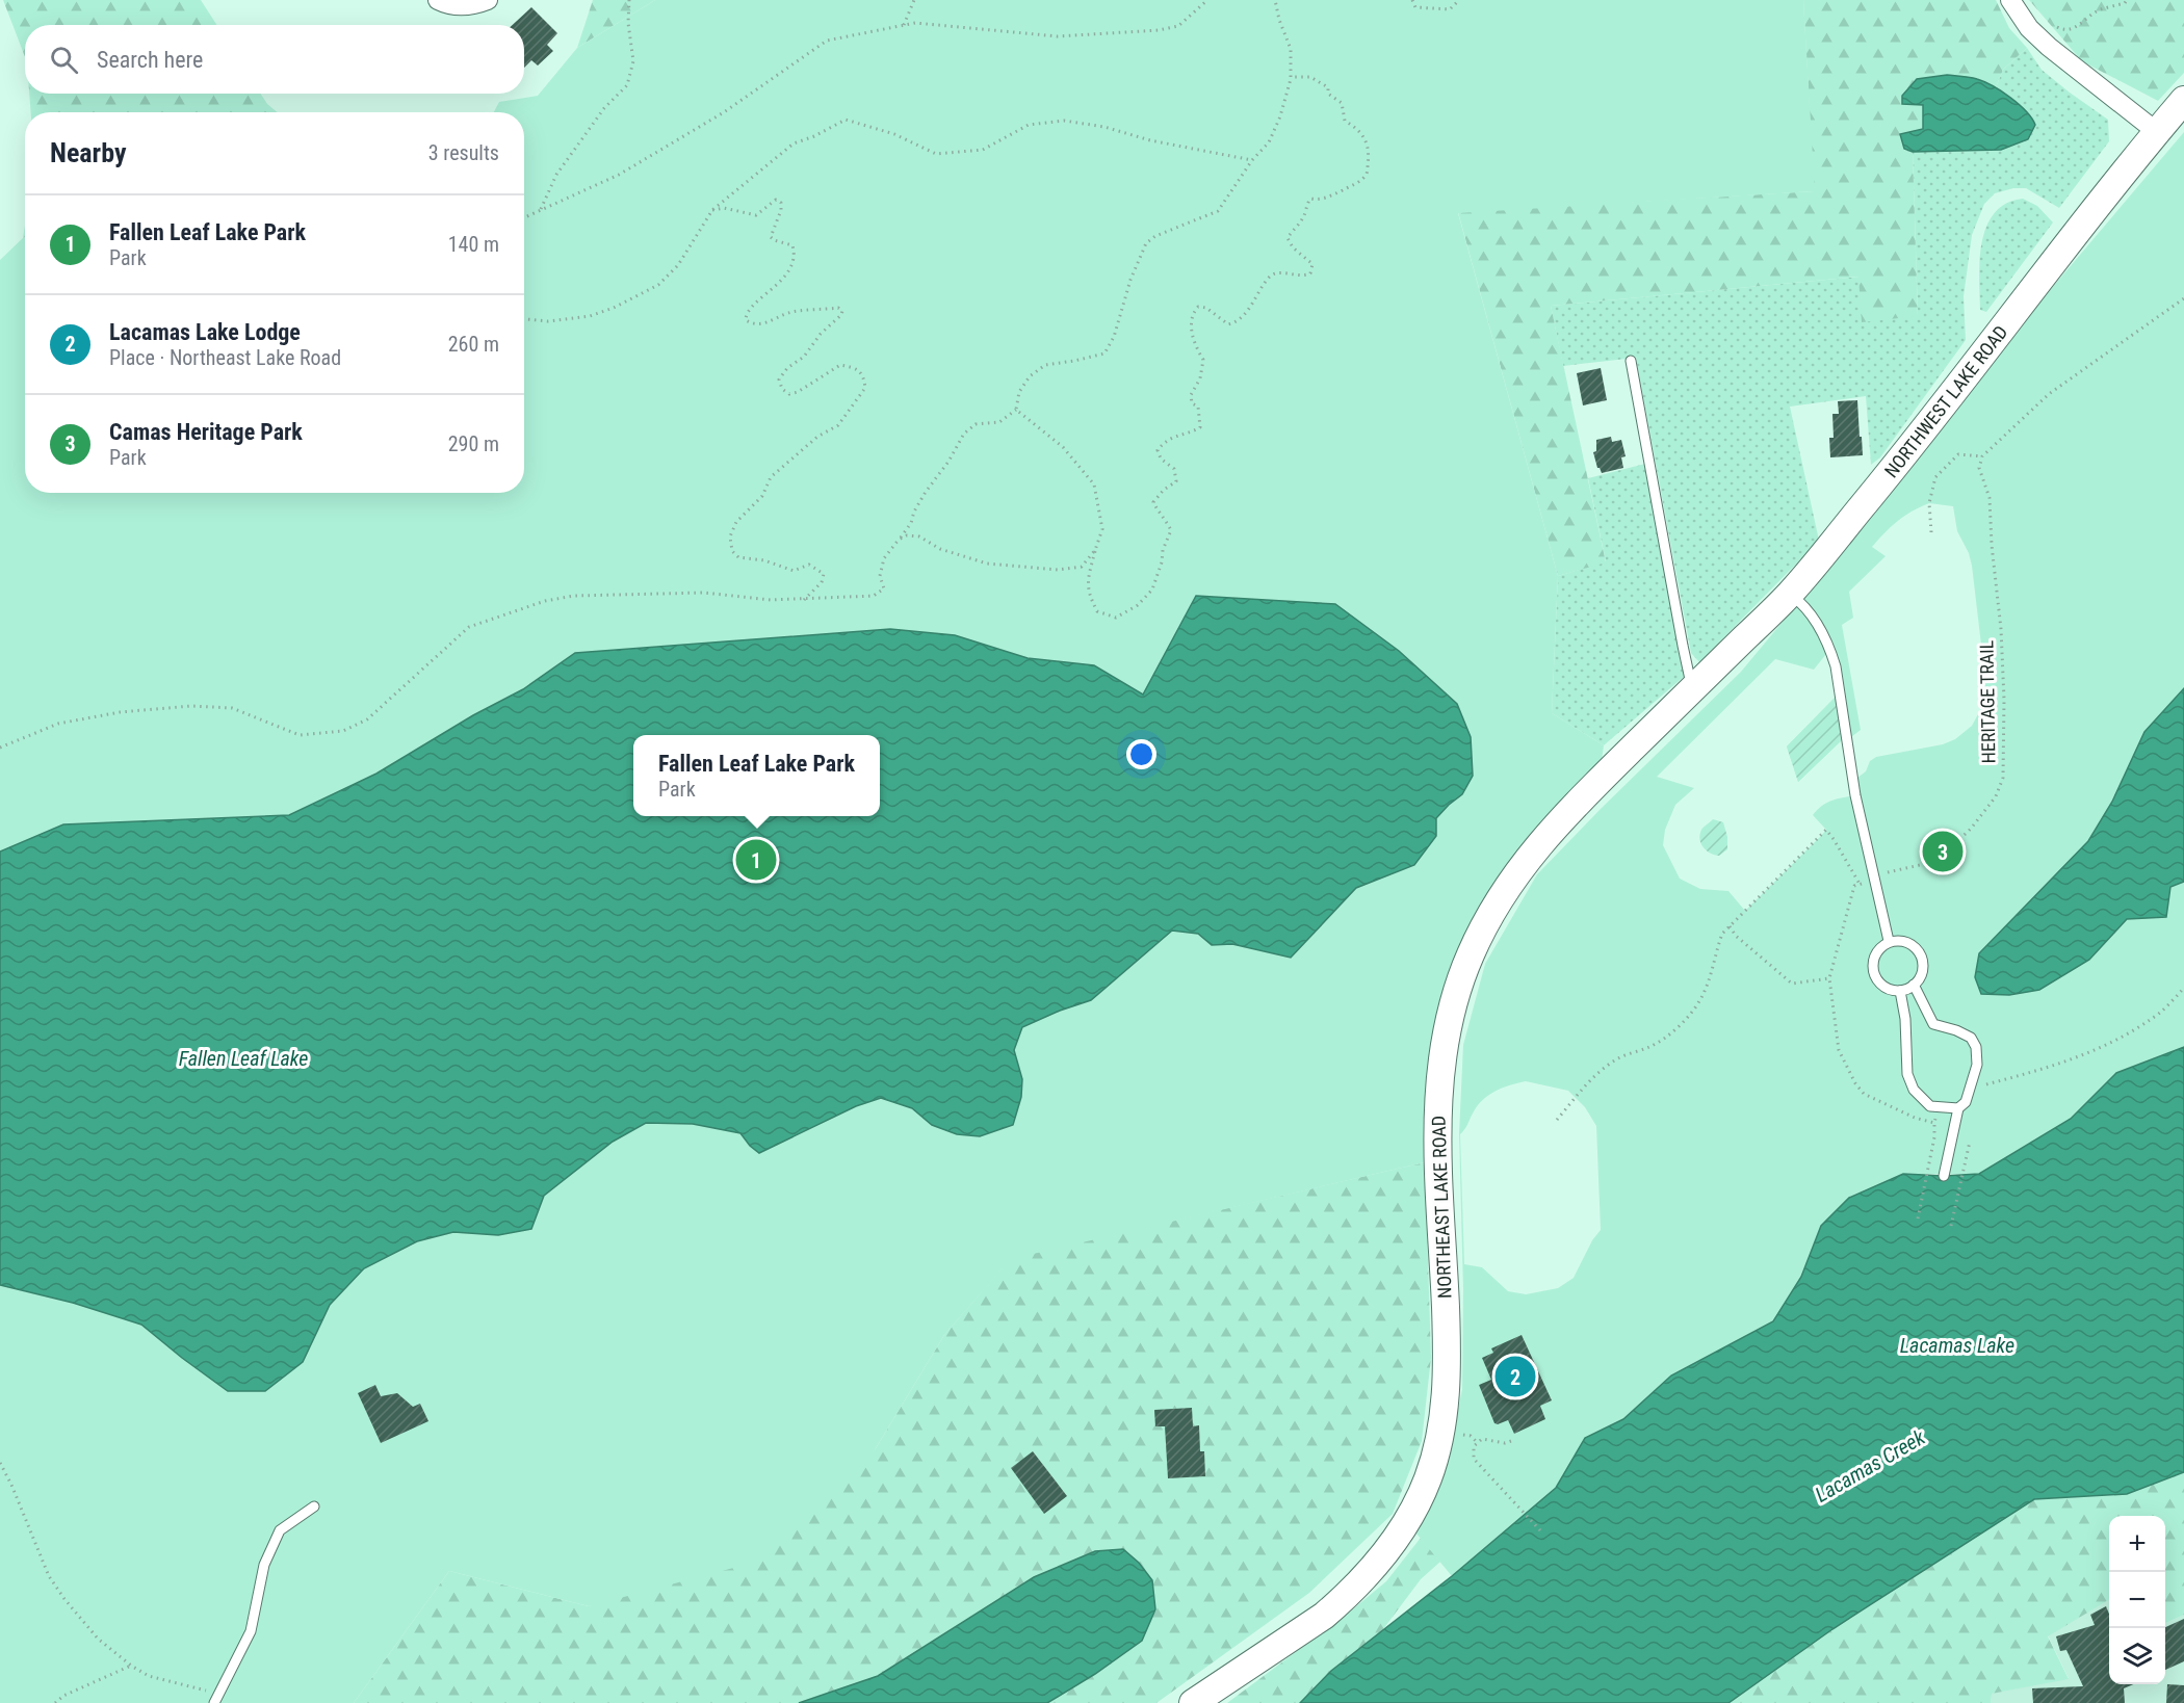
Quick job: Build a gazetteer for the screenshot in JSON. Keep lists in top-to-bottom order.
{
  "streets": {
    "main road": ["NORTHWEST LAKE ROAD", "NORTHEAST LAKE ROAD"],
    "path": ["HERITAGE TRAIL"]
  },
  "crossings": [
    ["NORTHWEST LAKE ROAD", "NORTHEAST LAKE ROAD"]
  ],
  "water": ["Fallen Leaf Lake", "Lacamas Lake", "Lacamas Creek"],
  "page": {
    "search": "Search here",
    "heading": ["Nearby", "3 results"],
    "list": [
      {
        "mark": "1",
        "name": "Fallen Leaf Lake Park",
        "note": "Park",
        "value": "140 m"
      },
      {
        "mark": "2",
        "name": "Lacamas Lake Lodge",
        "note": "Place · Northeast Lake Road",
        "value": "260 m"
      },
      {
        "mark": "3",
        "name": "Camas Heritage Park",
        "note": "Park",
        "value": "290 m"
      }
    ],
    "popup": ["Fallen Leaf Lake Park", "Park"],
    "pins": ["3", "1", "2"],
    "map_buttons": ["+", "−"]
  }
}
